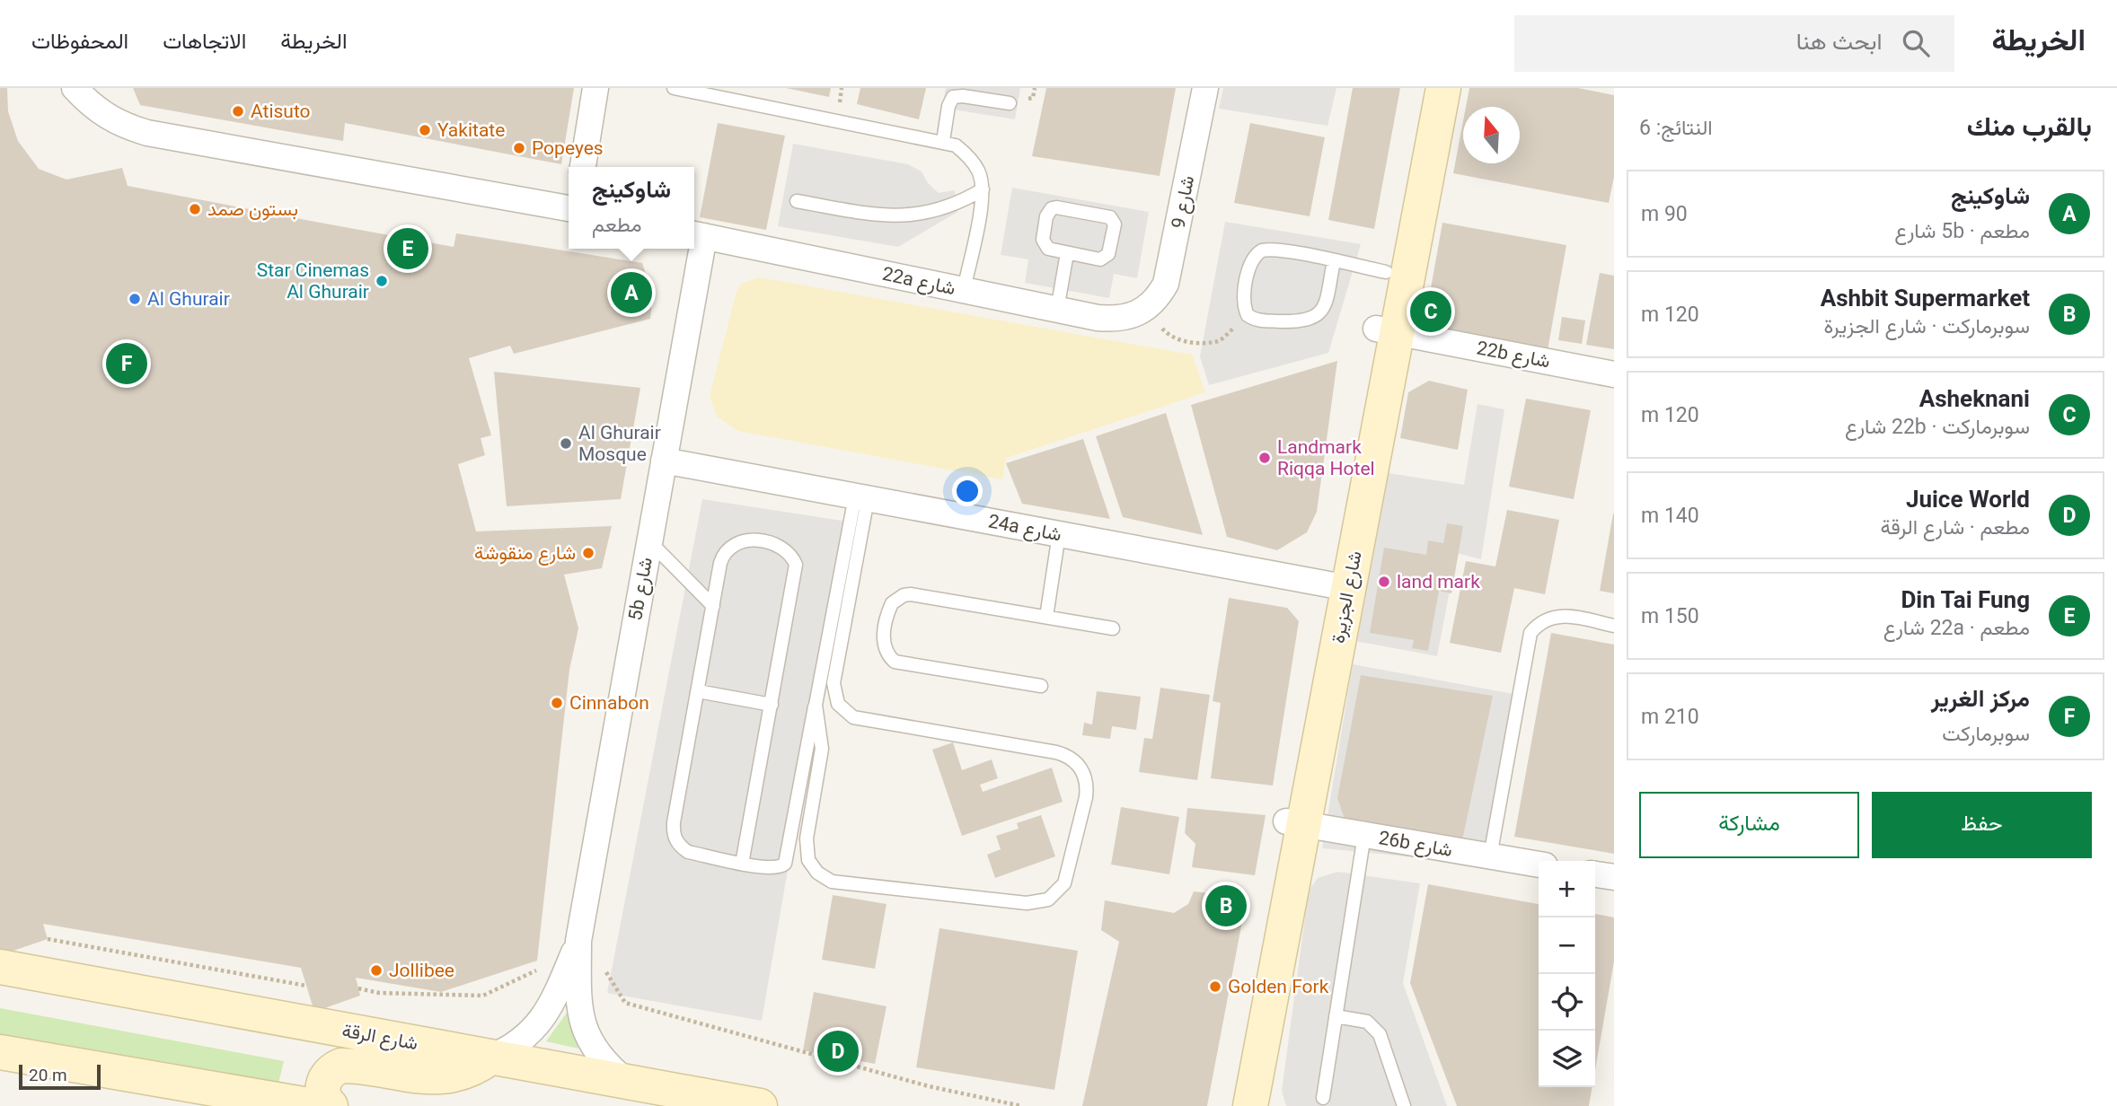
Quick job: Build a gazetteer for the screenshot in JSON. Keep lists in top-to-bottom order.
{
  "streets": {
    "street": [
      "شارع 9",
      "22a شارع",
      "22b شارع",
      "24a شارع",
      "5b شارع",
      "شارع الجزيرة",
      "26b شارع",
      "شارع الرقة"
    ]
  },
  "crossings": [
    ["شارع 9", "22a شارع"],
    ["22a شارع", "5b شارع"],
    ["22b شارع", "شارع الجزيرة"],
    ["24a شارع", "5b شارع"],
    ["24a شارع", "شارع الجزيرة"],
    ["5b شارع", "شارع الرقة"],
    ["شارع الجزيرة", "26b شارع"]
  ],
  "places": [
    "Atisuto",
    "Yakitate",
    "Popeyes",
    "بستون صمد",
    "Star Cinemas Al Ghurair",
    "Al Ghurair",
    "Al Ghurair Mosque",
    "Landmark Riqqa Hotel",
    "شارع منقوشة",
    "land mark",
    "Cinnabon",
    "Jollibee",
    "Golden Fork"
  ],
  "scale_bar": "20 m",
  "north": "top",
  "page": {
    "header": "الخريطة",
    "search": "ابحث هنا",
    "nav": ["الخريطة", "الاتجاهات", "المحفوظات"],
    "heading": ["بالقرب منك", "النتائج: 6"],
    "popup": ["شاوكينج", "مطعم"],
    "list": [
      {
        "mark": "A",
        "name": "شاوكينج",
        "note": "مطعم · 5b شارع",
        "value": "90 m"
      },
      {
        "mark": "B",
        "name": "Ashbit Supermarket",
        "note": "سوبرماركت · شارع الجزيرة",
        "value": "120 m"
      },
      {
        "mark": "C",
        "name": "Asheknani",
        "note": "سوبرماركت · 22b شارع",
        "value": "120 m"
      },
      {
        "mark": "D",
        "name": "Juice World",
        "note": "مطعم · شارع الرقة",
        "value": "140 m"
      },
      {
        "mark": "E",
        "name": "Din Tai Fung",
        "note": "مطعم · 22a شارع",
        "value": "150 m"
      },
      {
        "mark": "F",
        "name": "مركز الغرير",
        "note": "سوبرماركت",
        "value": "210 m"
      }
    ],
    "pins": [
      "E",
      "A",
      "C",
      "F",
      "B",
      "D"
    ],
    "buttons": ["حفظ", "مشاركة"],
    "map_buttons": ["+", "−"],
    "scale": "20 m"
  }
}
